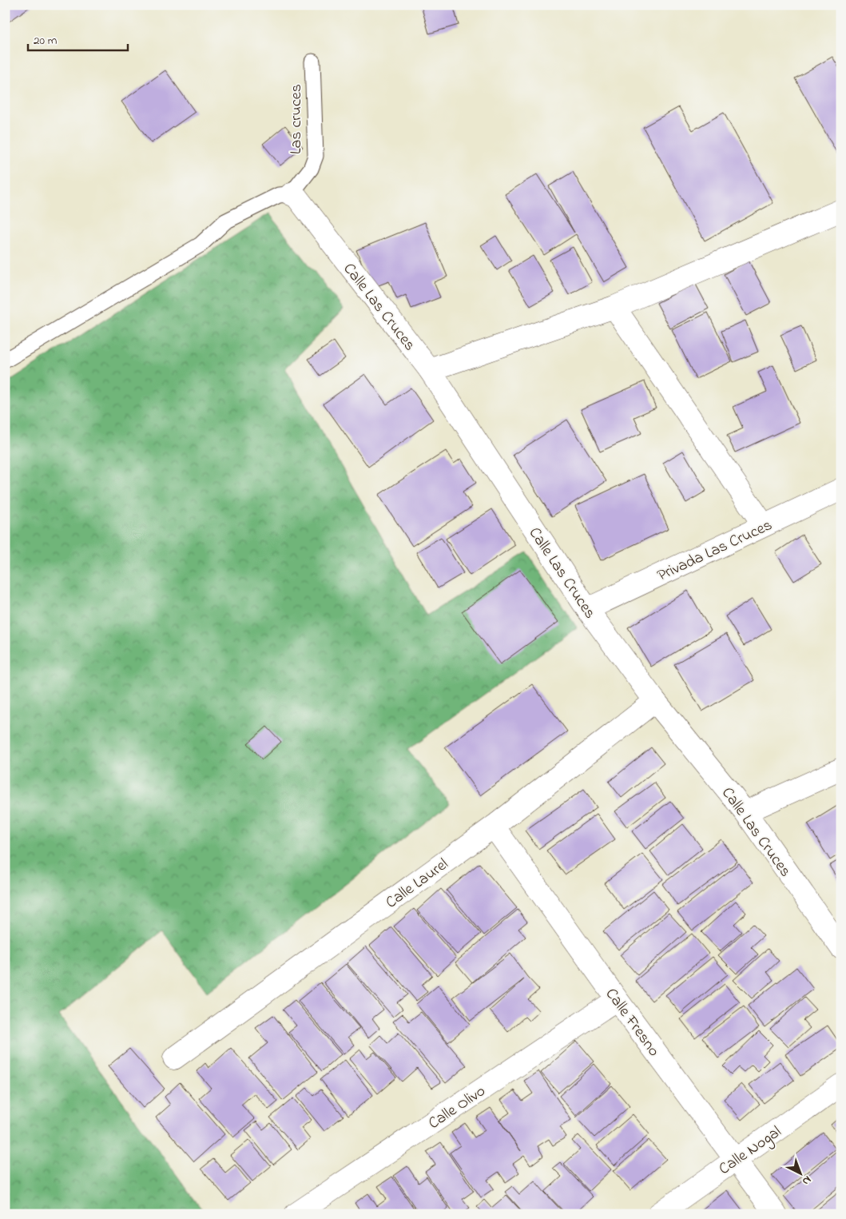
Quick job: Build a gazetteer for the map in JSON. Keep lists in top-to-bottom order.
{
  "streets": {
    "street": [
      "Calle Las Cruces",
      "Privada Las Cruces",
      "Calle Laurel",
      "Calle Fresno",
      "Calle Olivo",
      "Calle Nogal"
    ],
    "lane": ["Las cruces"]
  },
  "crossings": [
    ["Las cruces", "Calle Las Cruces"],
    ["Calle Las Cruces", "Privada Las Cruces"],
    ["Calle Las Cruces", "Calle Laurel"],
    ["Calle Laurel", "Calle Fresno"],
    ["Calle Fresno", "Calle Olivo"],
    ["Calle Fresno", "Calle Nogal"]
  ],
  "scale_bar": "20 m",
  "north": "bottom right"
}
